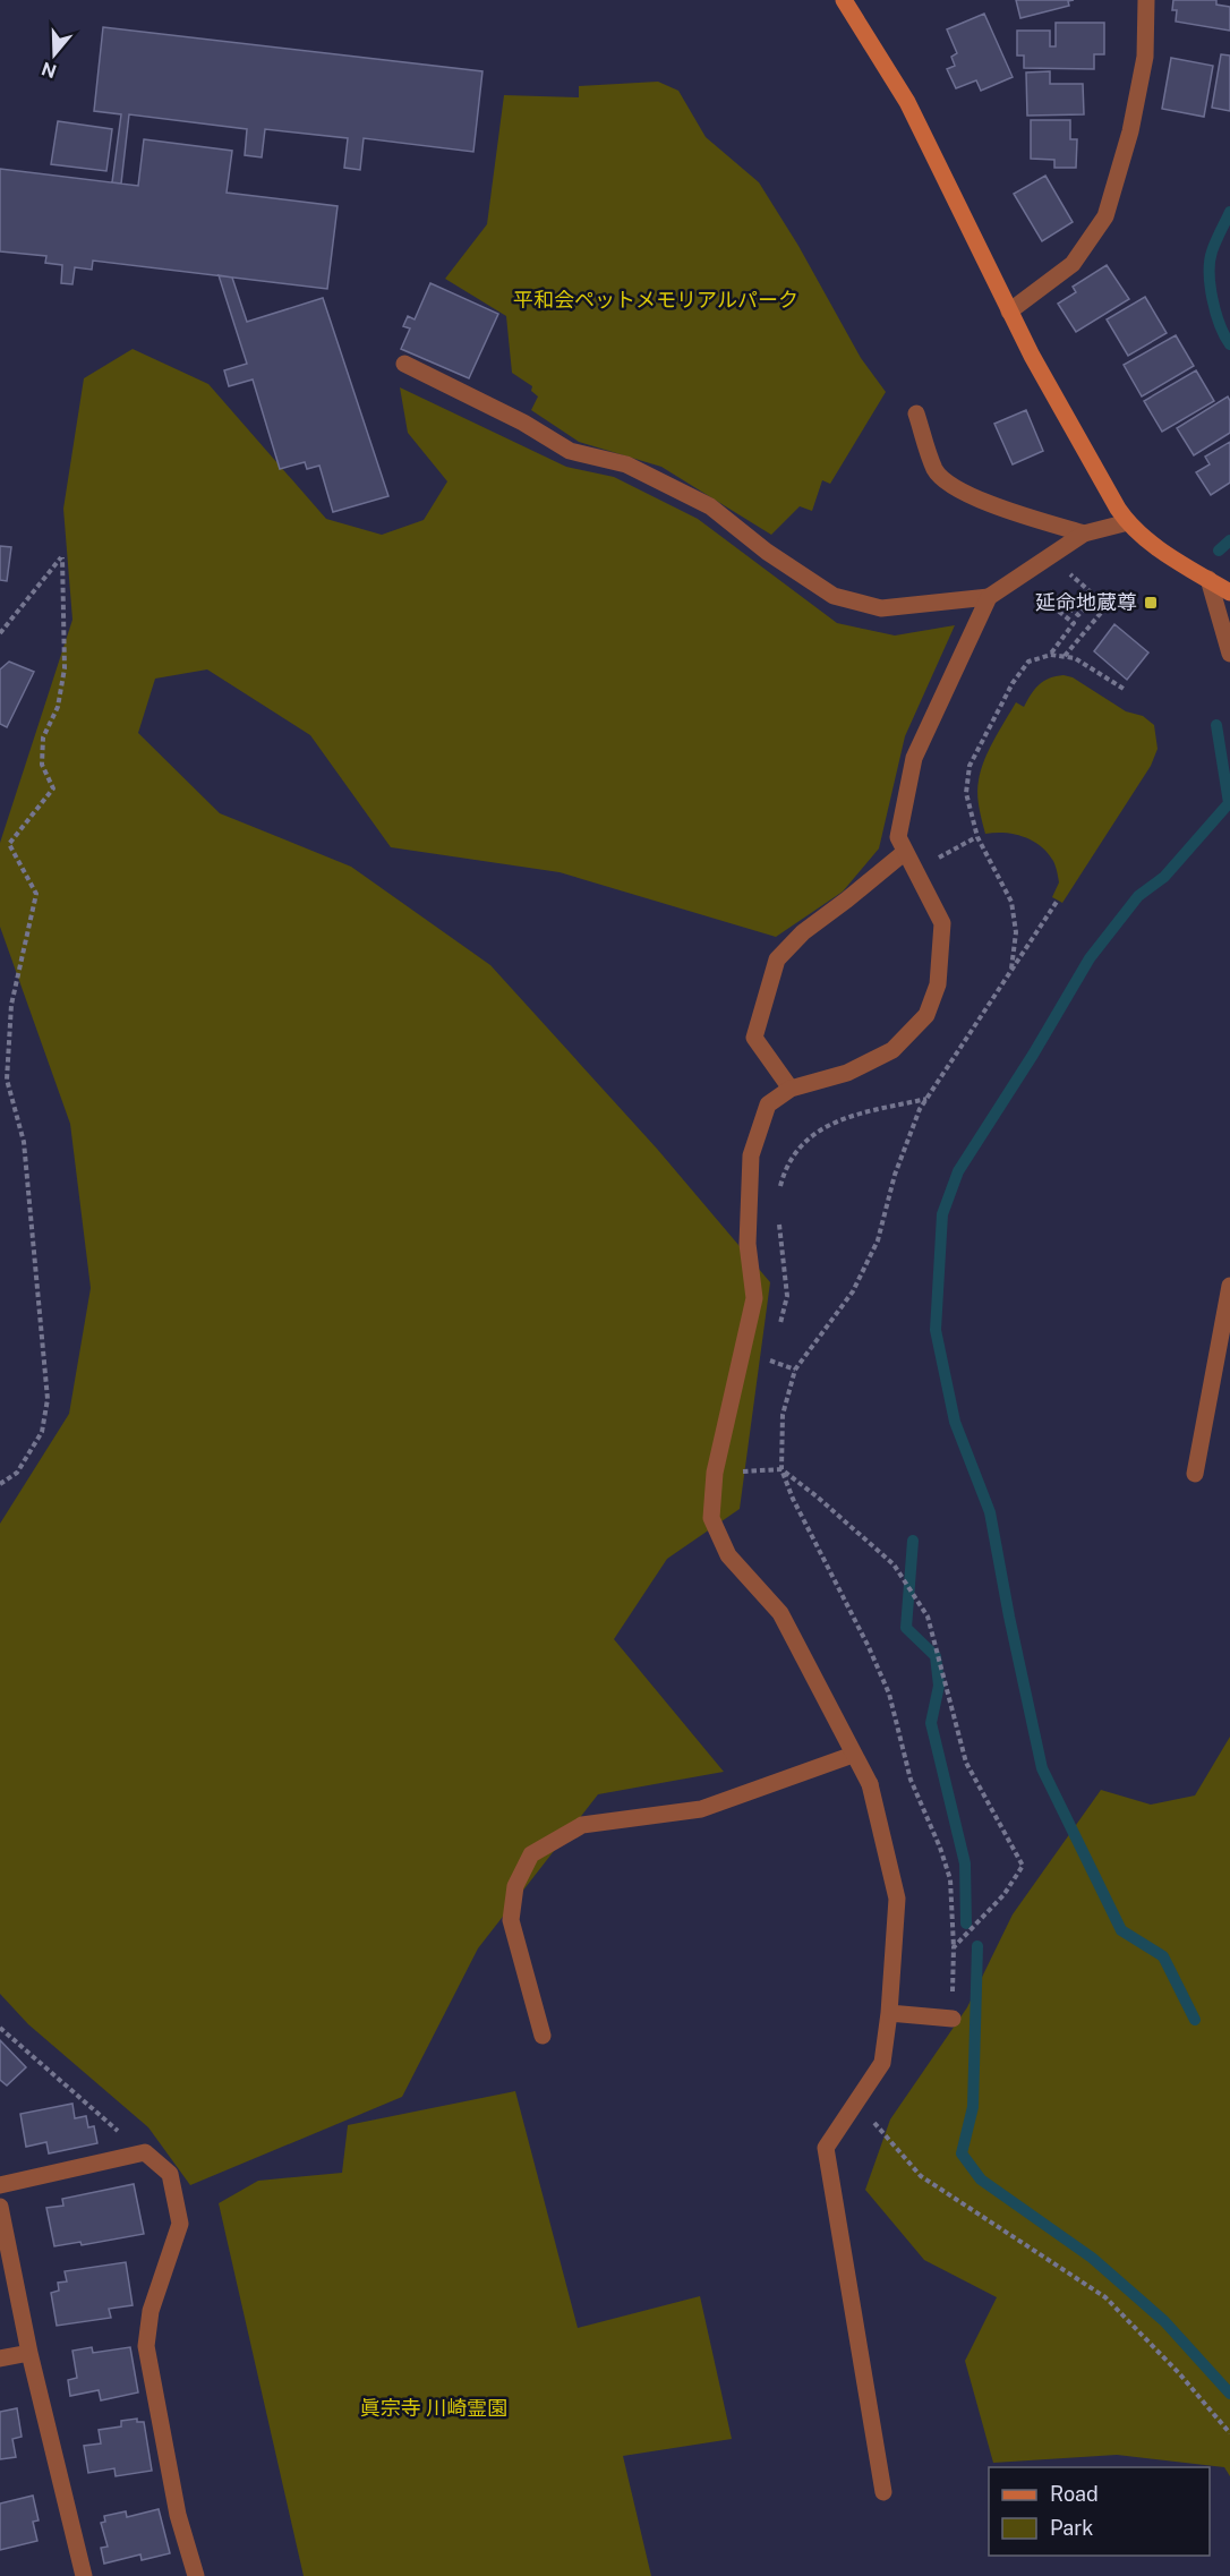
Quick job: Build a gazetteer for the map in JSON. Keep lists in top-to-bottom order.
{
  "parks": ["平和会ペットメモリアルパーク", "眞宗寺 川崎霊園"],
  "places": {
    "transit": ["延命地蔵尊"]
  },
  "legend": ["Road", "Park"],
  "north": "bottom"
}
